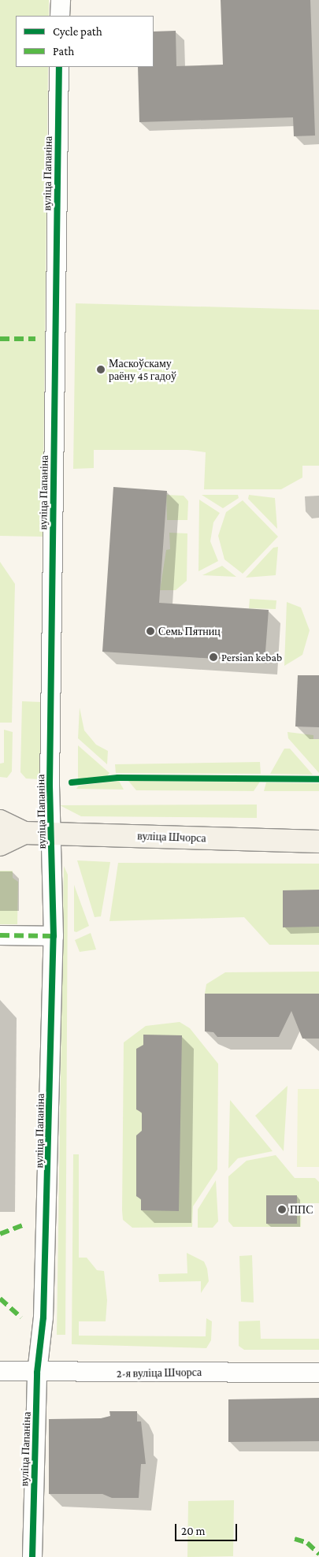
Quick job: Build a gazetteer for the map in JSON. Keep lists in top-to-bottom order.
{
  "streets": {
    "main road": ["вуліца Шчорса"],
    "street": ["вуліца Папаніна", "2-я вуліца Шчорса"]
  },
  "crossings": [
    ["вуліца Папаніна", "вуліца Шчорса"],
    ["вуліца Папаніна", "2-я вуліца Шчорса"]
  ],
  "places": [
    "Маскоўскаму раёну 45 гадоў",
    "Семь Пятниц",
    "Persian kebab",
    "ППС"
  ],
  "legend": ["Cycle path", "Path"],
  "scale_bar": "20 m"
}
